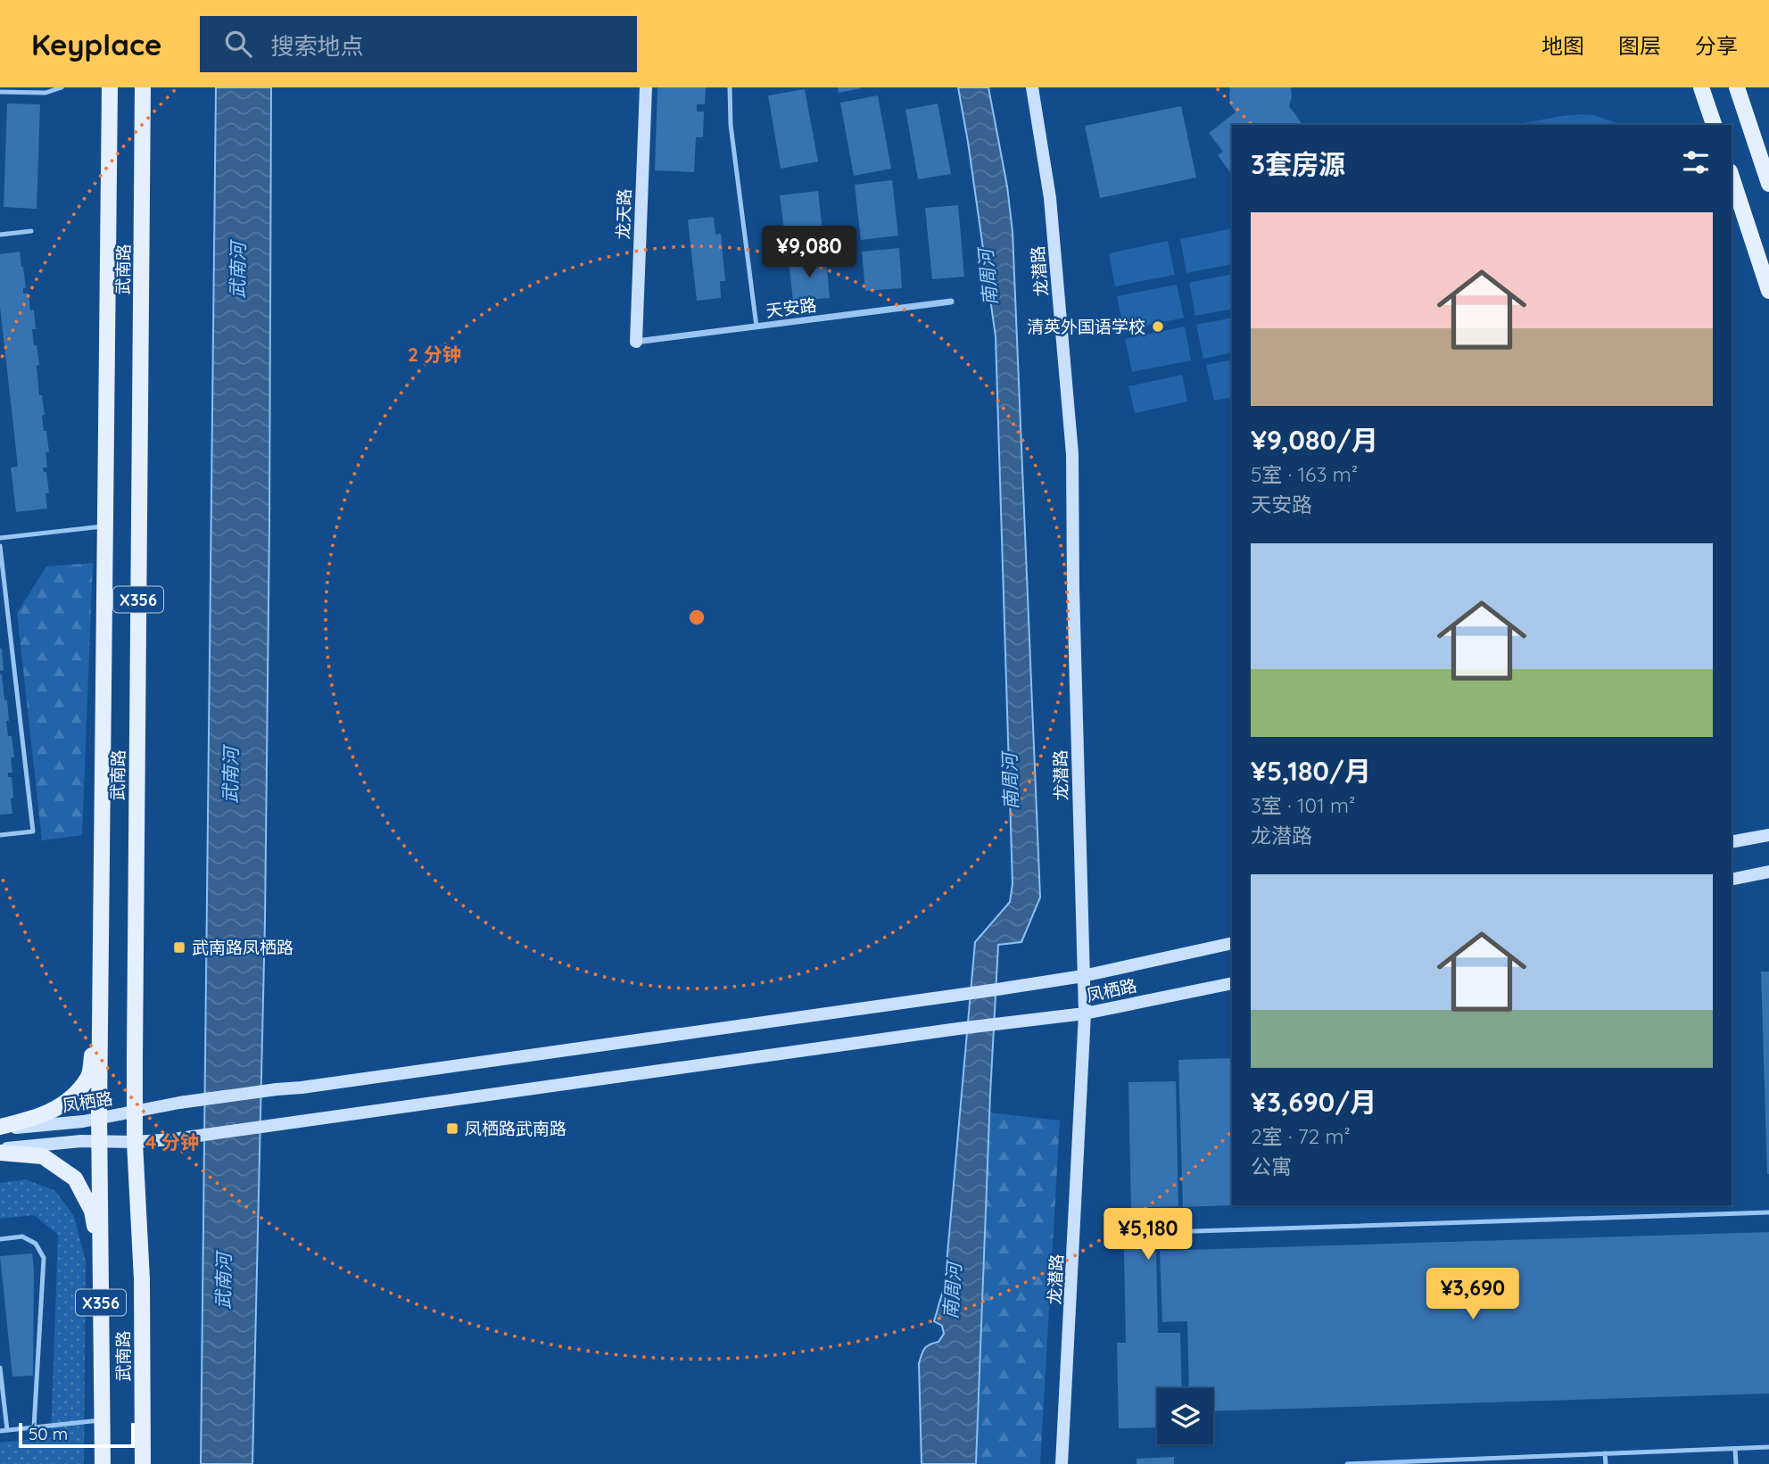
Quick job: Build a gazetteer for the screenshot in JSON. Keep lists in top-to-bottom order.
{
  "streets": {
    "main road": [
      "龙天路",
      "武南路",
      "龙潜路",
      "X356",
      "凤栖路"
    ],
    "street": ["天安路"]
  },
  "crossings": [
    ["龙天路", "天安路"],
    ["武南路", "凤栖路"],
    ["龙潜路", "凤栖路"]
  ],
  "water": ["武南河", "南周河"],
  "places": {
    "other": ["清英外国语学校"],
    "transit": ["武南路凤栖路", "凤栖路武南路"]
  },
  "scale_bar": "50 m",
  "page": {
    "header": "Keyplace",
    "search": "搜索地点",
    "nav": ["地图", "图层", "分享"],
    "heading": "3套房源",
    "list": [
      {
        "name": "¥9,080/月",
        "note": "5室 · 163 m² · 天安路"
      },
      {
        "name": "¥5,180/月",
        "note": "3室 · 101 m² · 龙潜路"
      },
      {
        "name": "¥3,690/月",
        "note": "2室 · 72 m² · 公寓"
      }
    ],
    "price": ["¥9,080", "¥5,180", "¥3,690"],
    "scale": "50 m"
  },
  "rings": ["2 分钟", "4 分钟"]
}
